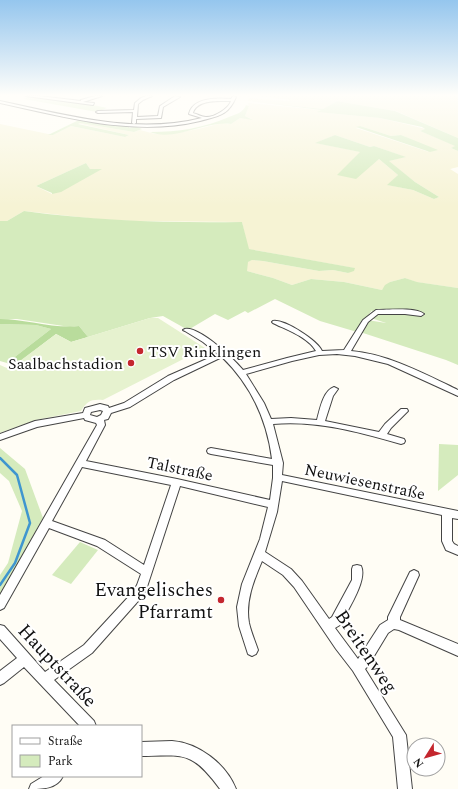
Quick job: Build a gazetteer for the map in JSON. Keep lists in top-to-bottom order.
{
  "streets": {
    "street": [
      "Talstraße",
      "Neuwiesenstraße",
      "Breitenweg",
      "Hauptstraße"
    ]
  },
  "places": ["TSV Rinklingen", "Saalbachstadion", "Evangelisches Pfarramt"],
  "legend": ["Straße", "Park"],
  "north": "bottom left"
}
